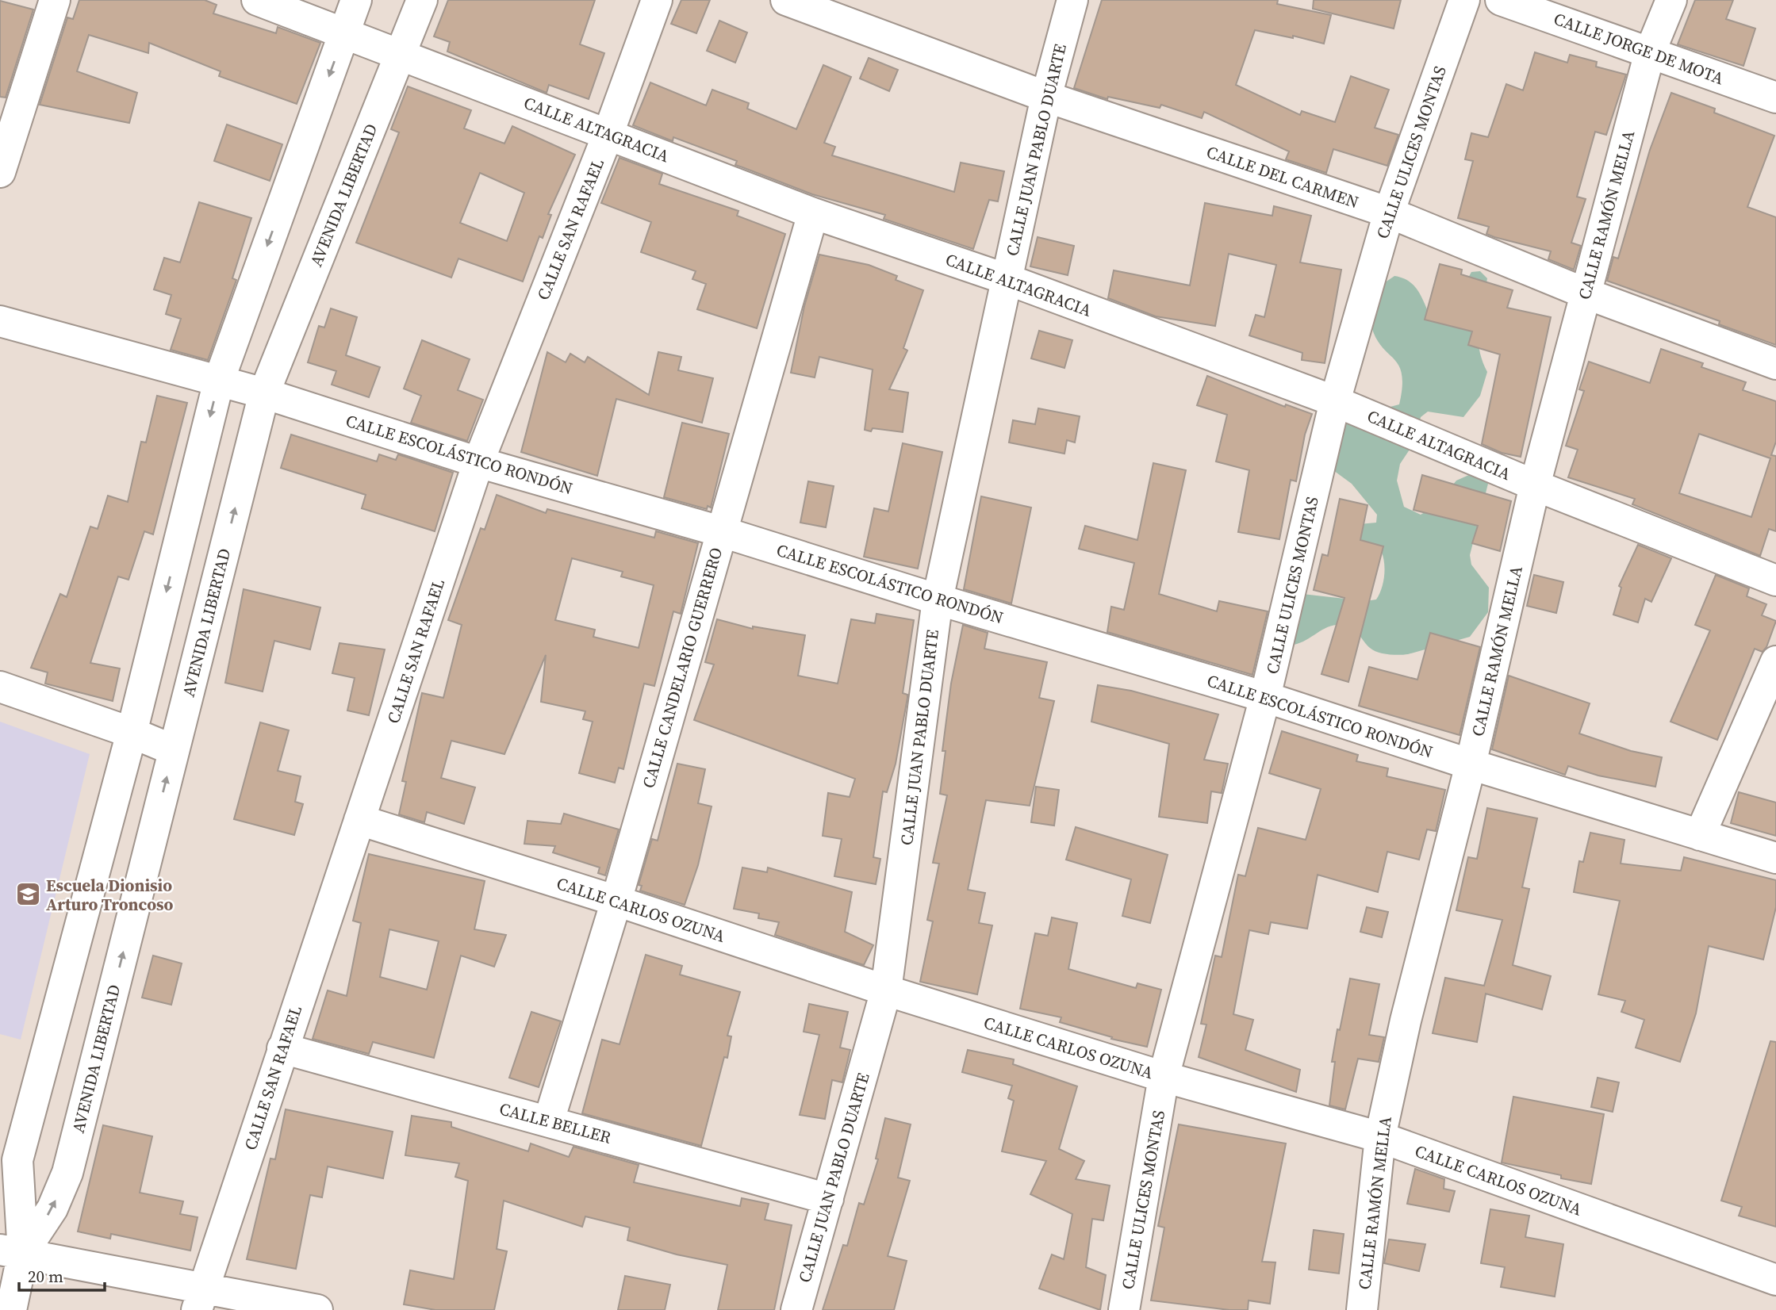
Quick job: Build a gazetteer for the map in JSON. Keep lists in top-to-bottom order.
{
  "streets": {
    "street": [
      "CALLE JORGE DE MOTA",
      "CALLE ALTAGRACIA",
      "CALLE JUAN PABLO DUARTE",
      "CALLE ULICES MONTAS",
      "CALLE DEL CARMEN",
      "AVENIDA LIBERTAD",
      "CALLE RAMÓN MELLA",
      "CALLE SAN RAFAEL",
      "CALLE ESCOLÁSTICO RONDÓN",
      "CALLE CANDELARIO GUERRERO",
      "CALLE CARLOS OZUNA",
      "CALLE BELLER"
    ]
  },
  "crossings": [
    ["CALLE JORGE DE MOTA", "CALLE RAMÓN MELLA"],
    ["CALLE ALTAGRACIA", "CALLE JUAN PABLO DUARTE"],
    ["CALLE ALTAGRACIA", "CALLE ULICES MONTAS"],
    ["CALLE ALTAGRACIA", "AVENIDA LIBERTAD"],
    ["CALLE ALTAGRACIA", "CALLE RAMÓN MELLA"],
    ["CALLE ALTAGRACIA", "CALLE SAN RAFAEL"],
    ["CALLE ALTAGRACIA", "CALLE CANDELARIO GUERRERO"],
    ["CALLE JUAN PABLO DUARTE", "CALLE DEL CARMEN"],
    ["CALLE JUAN PABLO DUARTE", "CALLE ESCOLÁSTICO RONDÓN"],
    ["CALLE JUAN PABLO DUARTE", "CALLE CARLOS OZUNA"],
    ["CALLE JUAN PABLO DUARTE", "CALLE BELLER"],
    ["CALLE ULICES MONTAS", "CALLE DEL CARMEN"],
    ["CALLE ULICES MONTAS", "CALLE ESCOLÁSTICO RONDÓN"],
    ["CALLE ULICES MONTAS", "CALLE CARLOS OZUNA"],
    ["CALLE DEL CARMEN", "CALLE RAMÓN MELLA"],
    ["AVENIDA LIBERTAD", "CALLE ESCOLÁSTICO RONDÓN"],
    ["CALLE RAMÓN MELLA", "CALLE ESCOLÁSTICO RONDÓN"],
    ["CALLE RAMÓN MELLA", "CALLE CARLOS OZUNA"],
    ["CALLE SAN RAFAEL", "CALLE ESCOLÁSTICO RONDÓN"],
    ["CALLE SAN RAFAEL", "CALLE CARLOS OZUNA"],
    ["CALLE SAN RAFAEL", "CALLE BELLER"],
    ["CALLE ESCOLÁSTICO RONDÓN", "CALLE CANDELARIO GUERRERO"],
    ["CALLE CANDELARIO GUERRERO", "CALLE CARLOS OZUNA"],
    ["CALLE CANDELARIO GUERRERO", "CALLE BELLER"]
  ],
  "places": {
    "school or university": ["Escuela Dionisio Arturo Troncoso"]
  },
  "scale_bar": "20 m"
}
